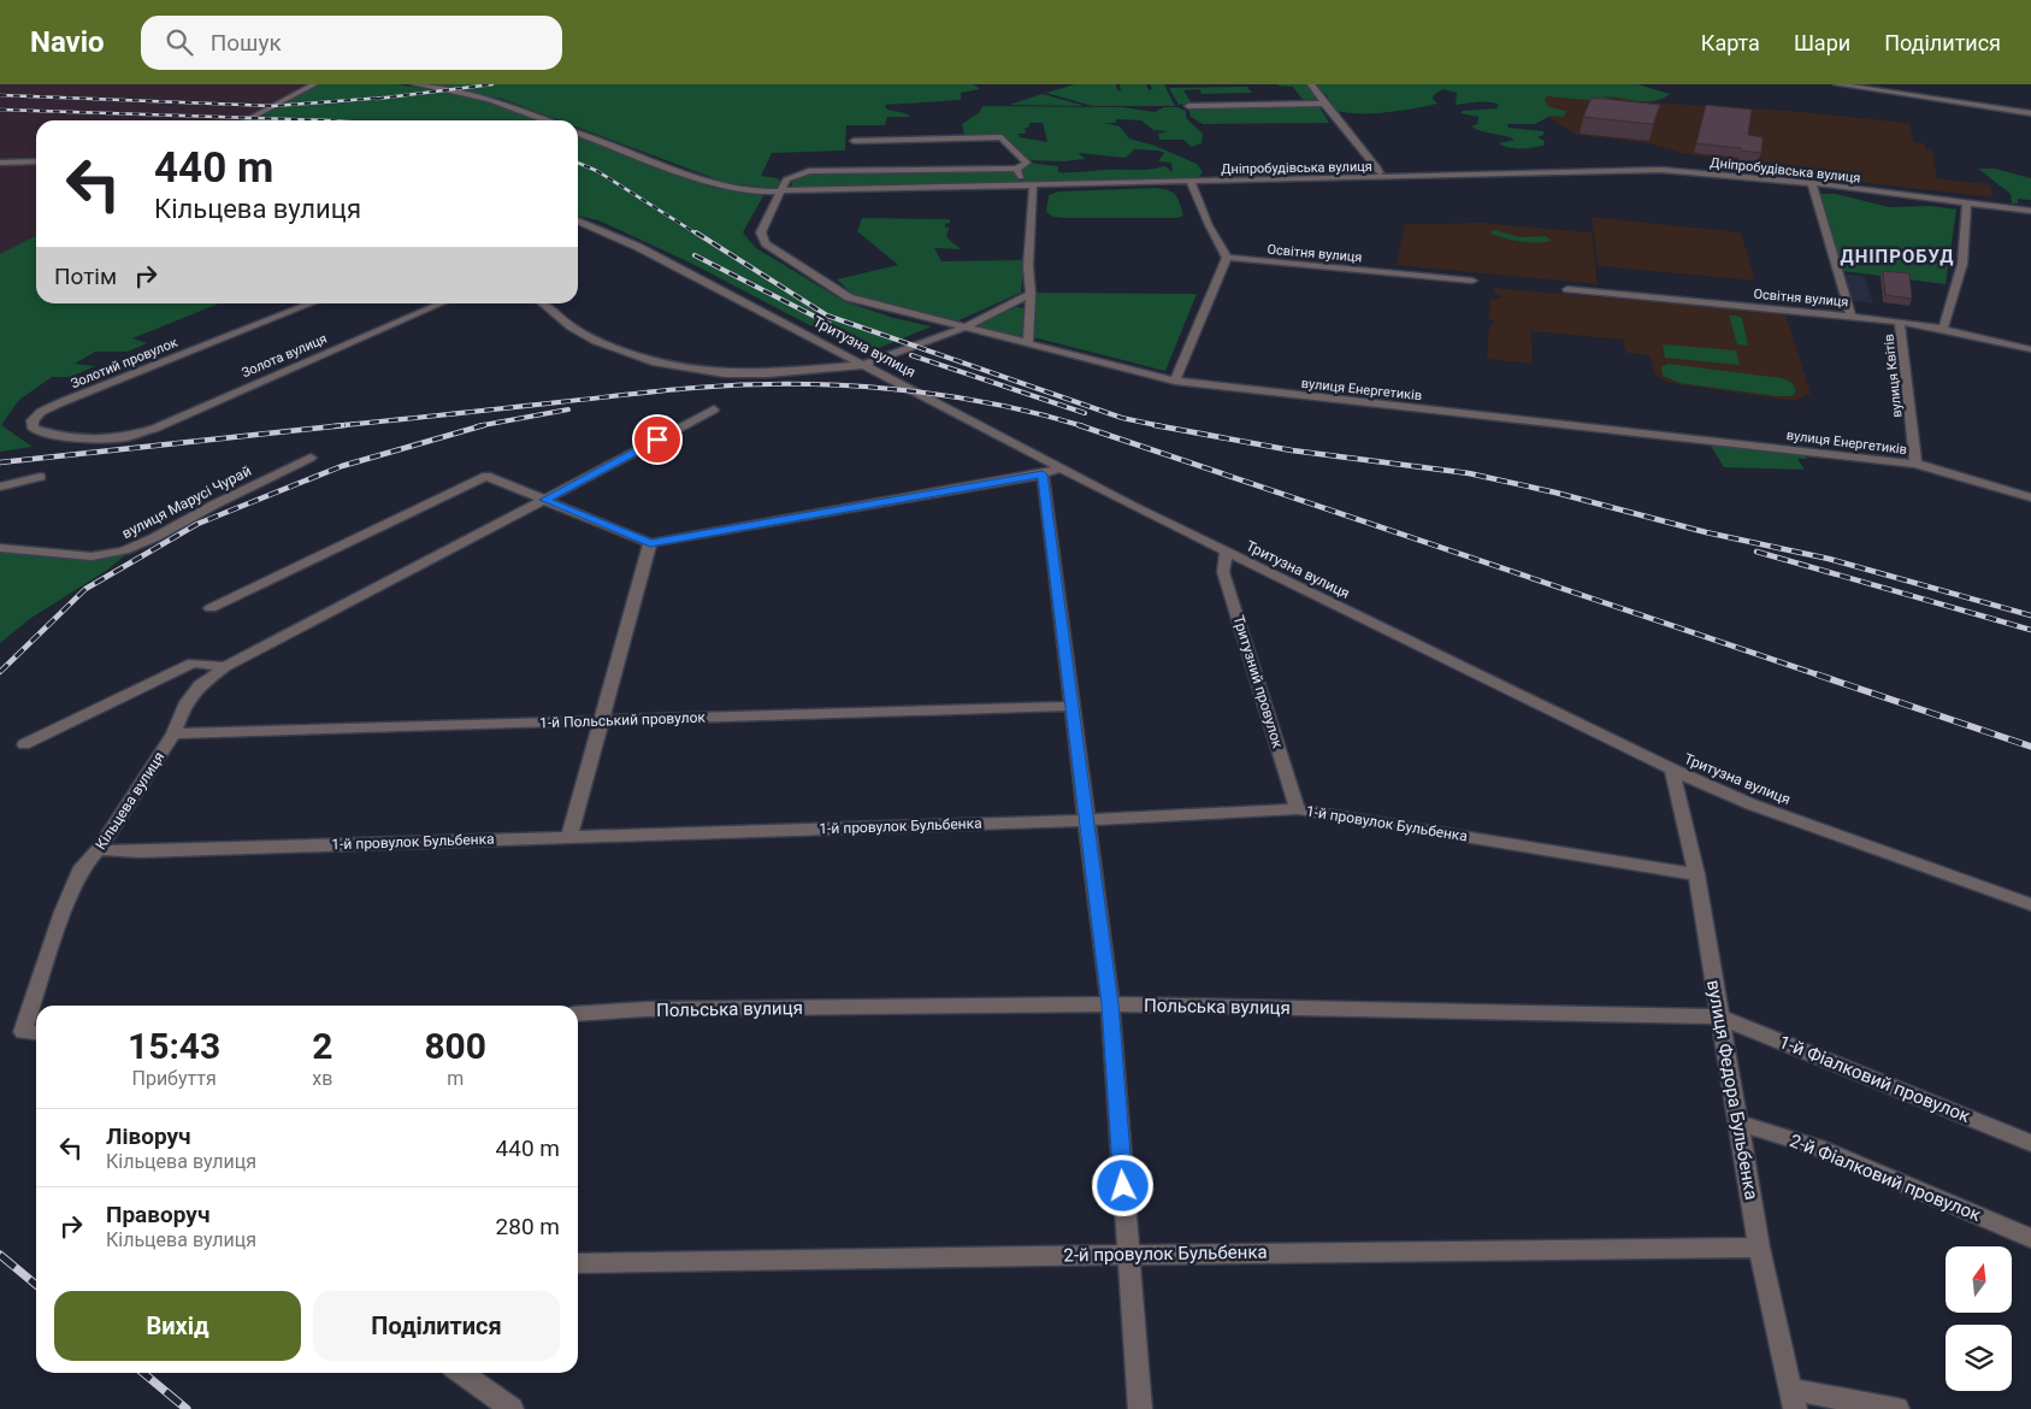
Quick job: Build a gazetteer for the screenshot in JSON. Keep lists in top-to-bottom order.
{
  "streets": {
    "street": [
      "Дніпробудівська вулиця",
      "Освітня вулиця",
      "Тритузна вулиця",
      "Золота вулиця",
      "Золотий провулок",
      "вулиця Квітів",
      "вулиця Енергетиків",
      "вулиця Марусі Чурай",
      "Тритузний провулок",
      "1-й Польський провулок",
      "Кільцева вулиця",
      "1-й провулок Бульбенка",
      "Польська вулиця",
      "1-й Фіалковий провулок",
      "вулиця Федора Бульбенка",
      "2-й Фіалковий провулок",
      "2-й провулок Бульбенка"
    ]
  },
  "crossings": [
    ["Дніпробудівська вулиця", "вулиця Енергетиків"],
    ["Освітня вулиця", "вулиця Квітів"],
    ["Тритузна вулиця", "Тритузний провулок"],
    ["Тритузна вулиця", "вулиця Федора Бульбенка"],
    ["Золота вулиця", "Золотий провулок"],
    ["вулиця Квітів", "вулиця Енергетиків"],
    ["Тритузний провулок", "1-й провулок Бульбенка"],
    ["1-й Польський провулок", "Кільцева вулиця"],
    ["Кільцева вулиця", "1-й провулок Бульбенка"],
    ["1-й провулок Бульбенка", "вулиця Федора Бульбенка"],
    ["Польська вулиця", "1-й Фіалковий провулок"],
    ["Польська вулиця", "вулиця Федора Бульбенка"],
    ["1-й Фіалковий провулок", "вулиця Федора Бульбенка"],
    ["вулиця Федора Бульбенка", "2-й Фіалковий провулок"],
    ["вулиця Федора Бульбенка", "2-й провулок Бульбенка"]
  ],
  "districts": ["ДНІПРОБУД"],
  "north": "top",
  "page": {
    "header": "Navio",
    "search": "Пошук",
    "nav": ["Карта", "Шари", "Поділитися"],
    "turn": ["440 m", "Кільцева вулиця"],
    "then": "Потім",
    "eta": [
      "15:43",
      "Прибуття",
      "2",
      "хв",
      "800",
      "m"
    ],
    "list": [
      {
        "name": "Ліворуч",
        "note": "Кільцева вулиця",
        "value": "440 m"
      },
      {
        "name": "Праворуч",
        "note": "Кільцева вулиця",
        "value": "280 m"
      }
    ],
    "buttons": ["Вихід", "Поділитися"]
  }
}
